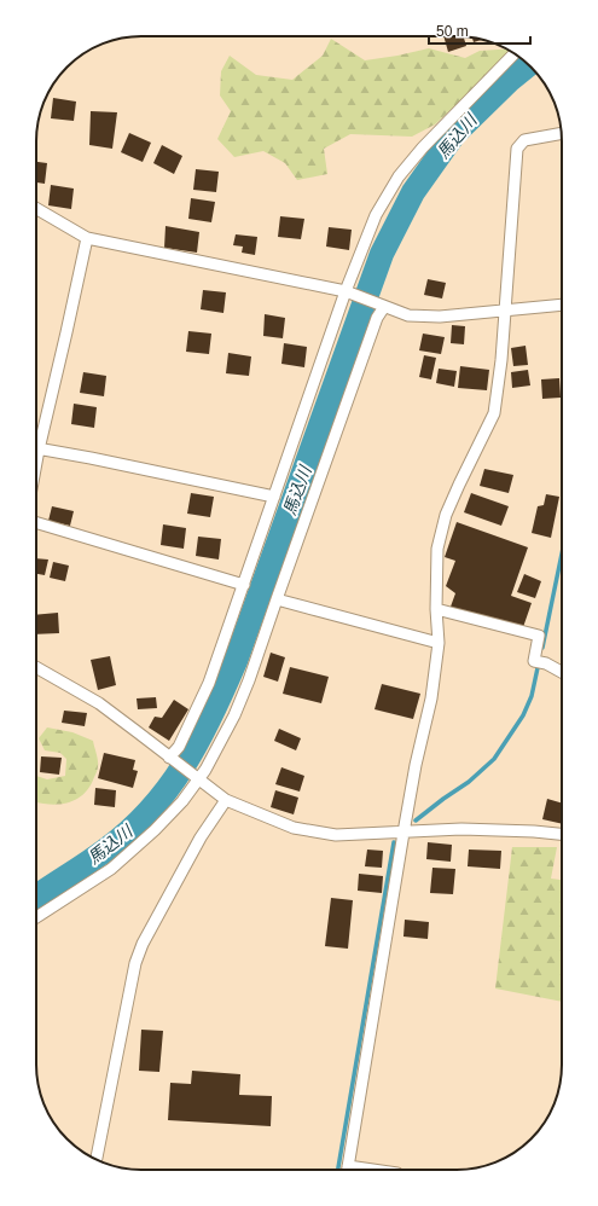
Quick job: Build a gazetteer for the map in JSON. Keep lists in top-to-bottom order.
{
  "water": ["馬込川"],
  "scale_bar": "50 m"
}
